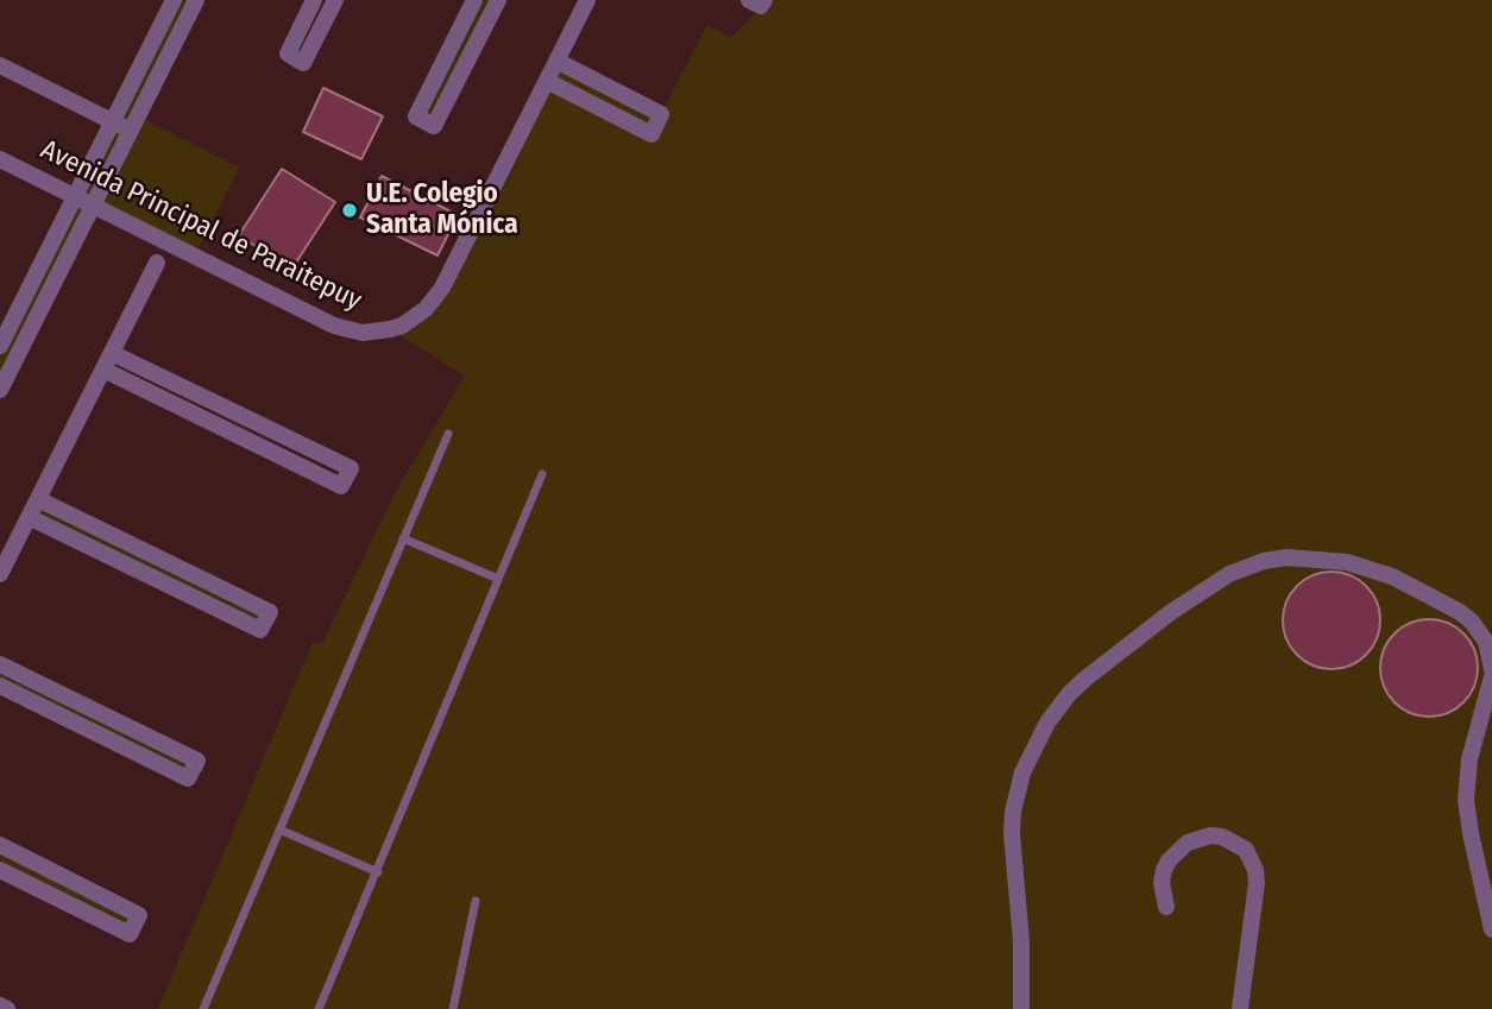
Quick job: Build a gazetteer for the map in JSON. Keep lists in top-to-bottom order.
{
  "streets": {
    "street": ["Avenida Principal de Paraitepuy"]
  },
  "places": ["U.E. Colegio Santa Mónica"]
}
